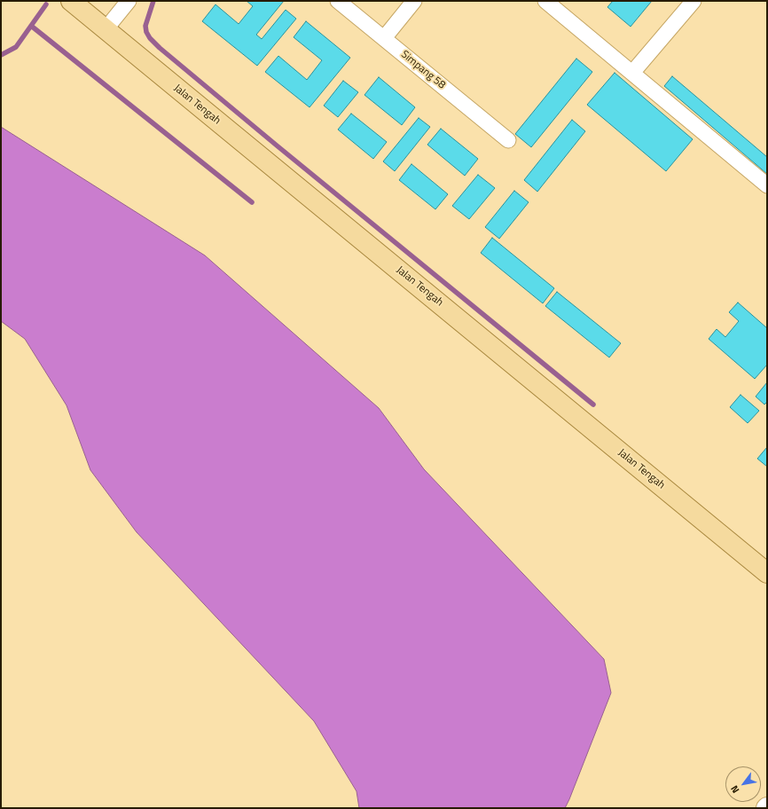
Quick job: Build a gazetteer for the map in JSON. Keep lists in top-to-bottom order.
{
  "streets": {
    "main road": ["Jalan Tengah"],
    "street": ["Simpang 58"]
  },
  "north": "bottom left"
}
